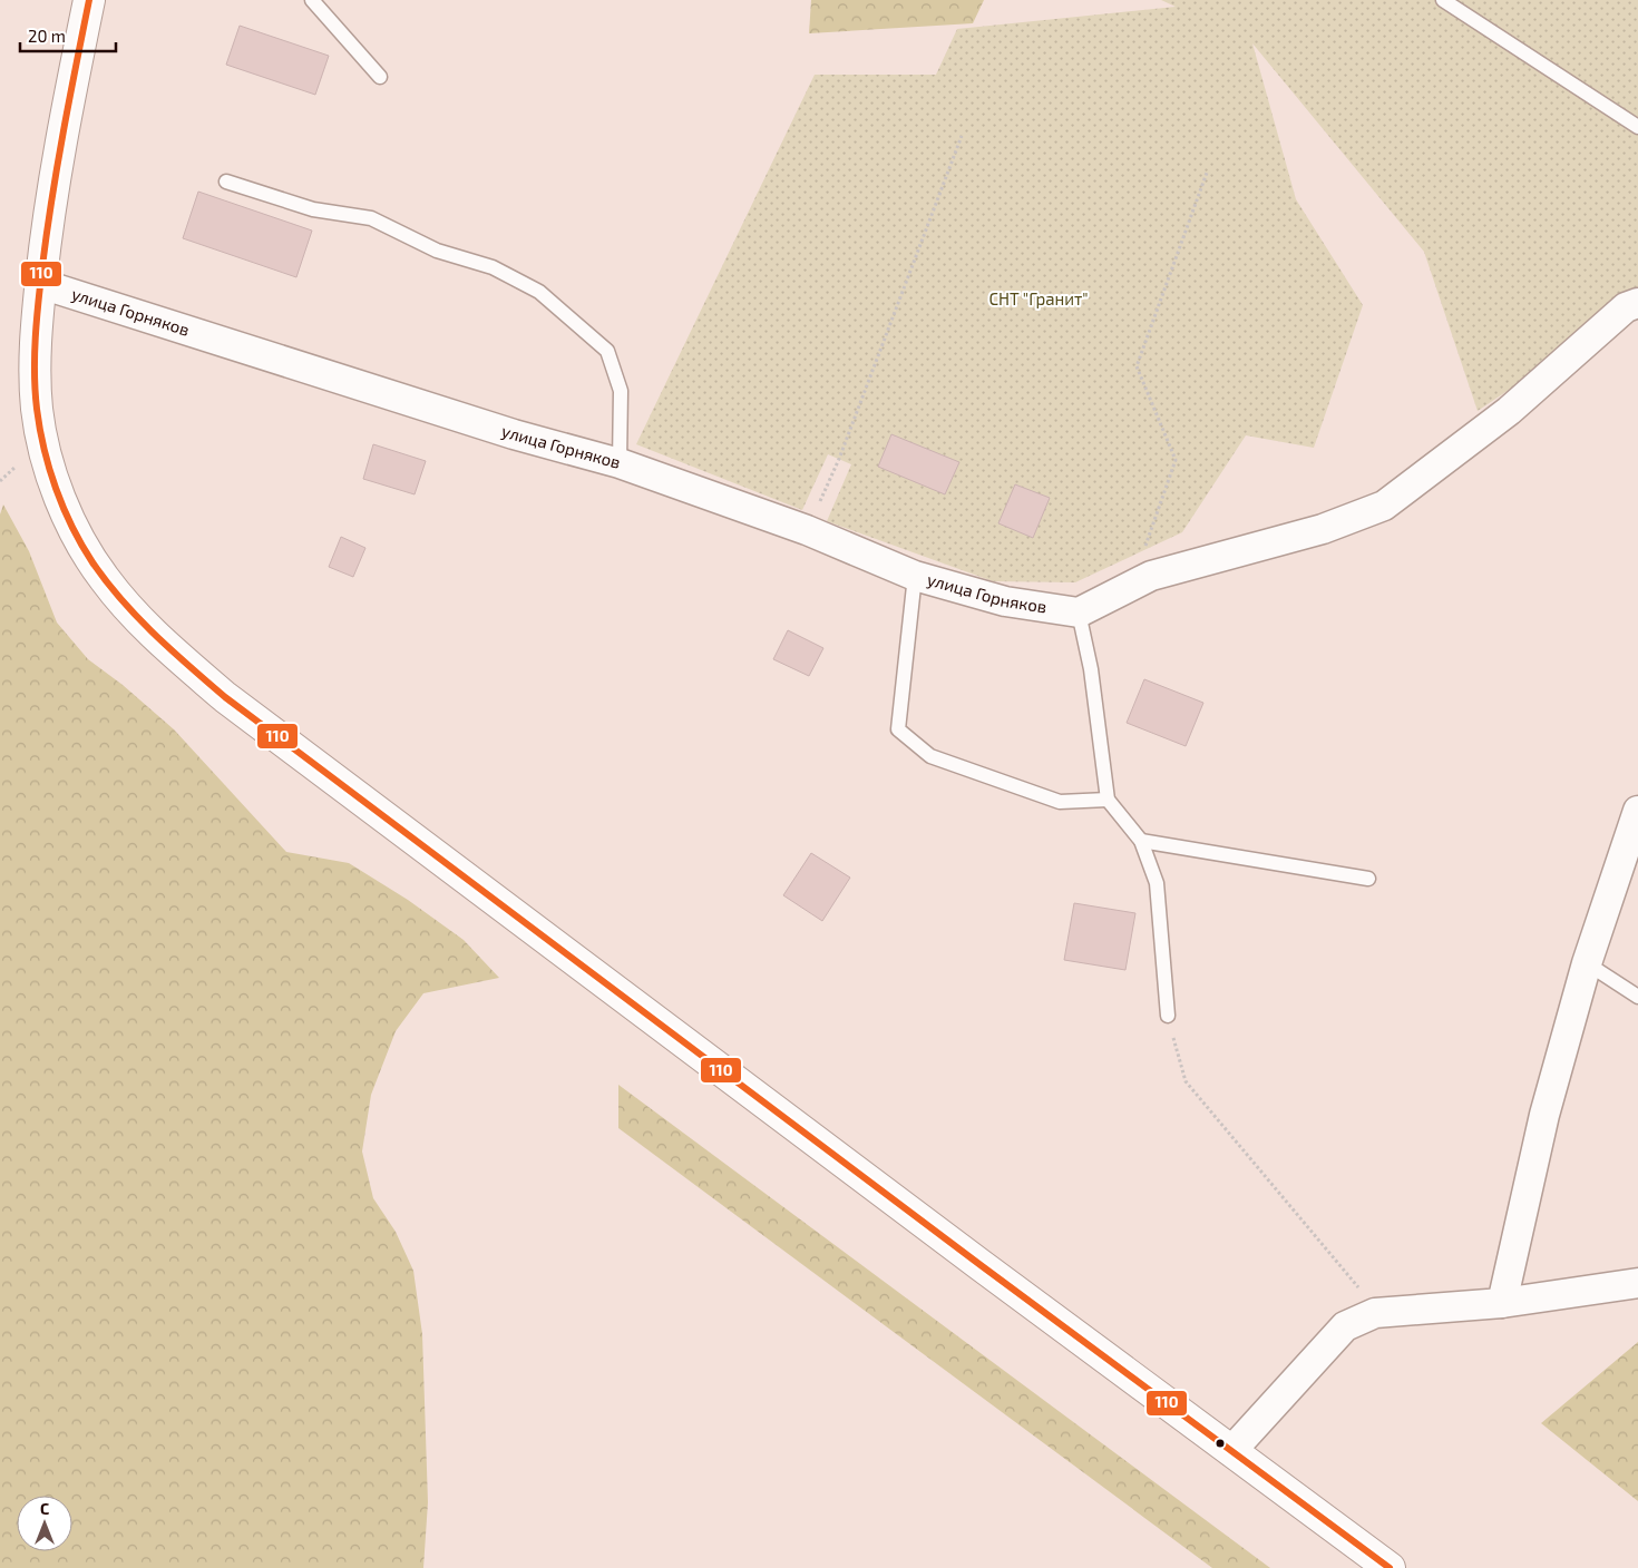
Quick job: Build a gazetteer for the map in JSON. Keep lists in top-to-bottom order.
{
  "streets": {
    "street": ["улица Горняков"]
  },
  "parks": ["СНТ \"Гранит\""],
  "lines": ["transit line 110"],
  "scale_bar": "20 m",
  "north": "top"
}
